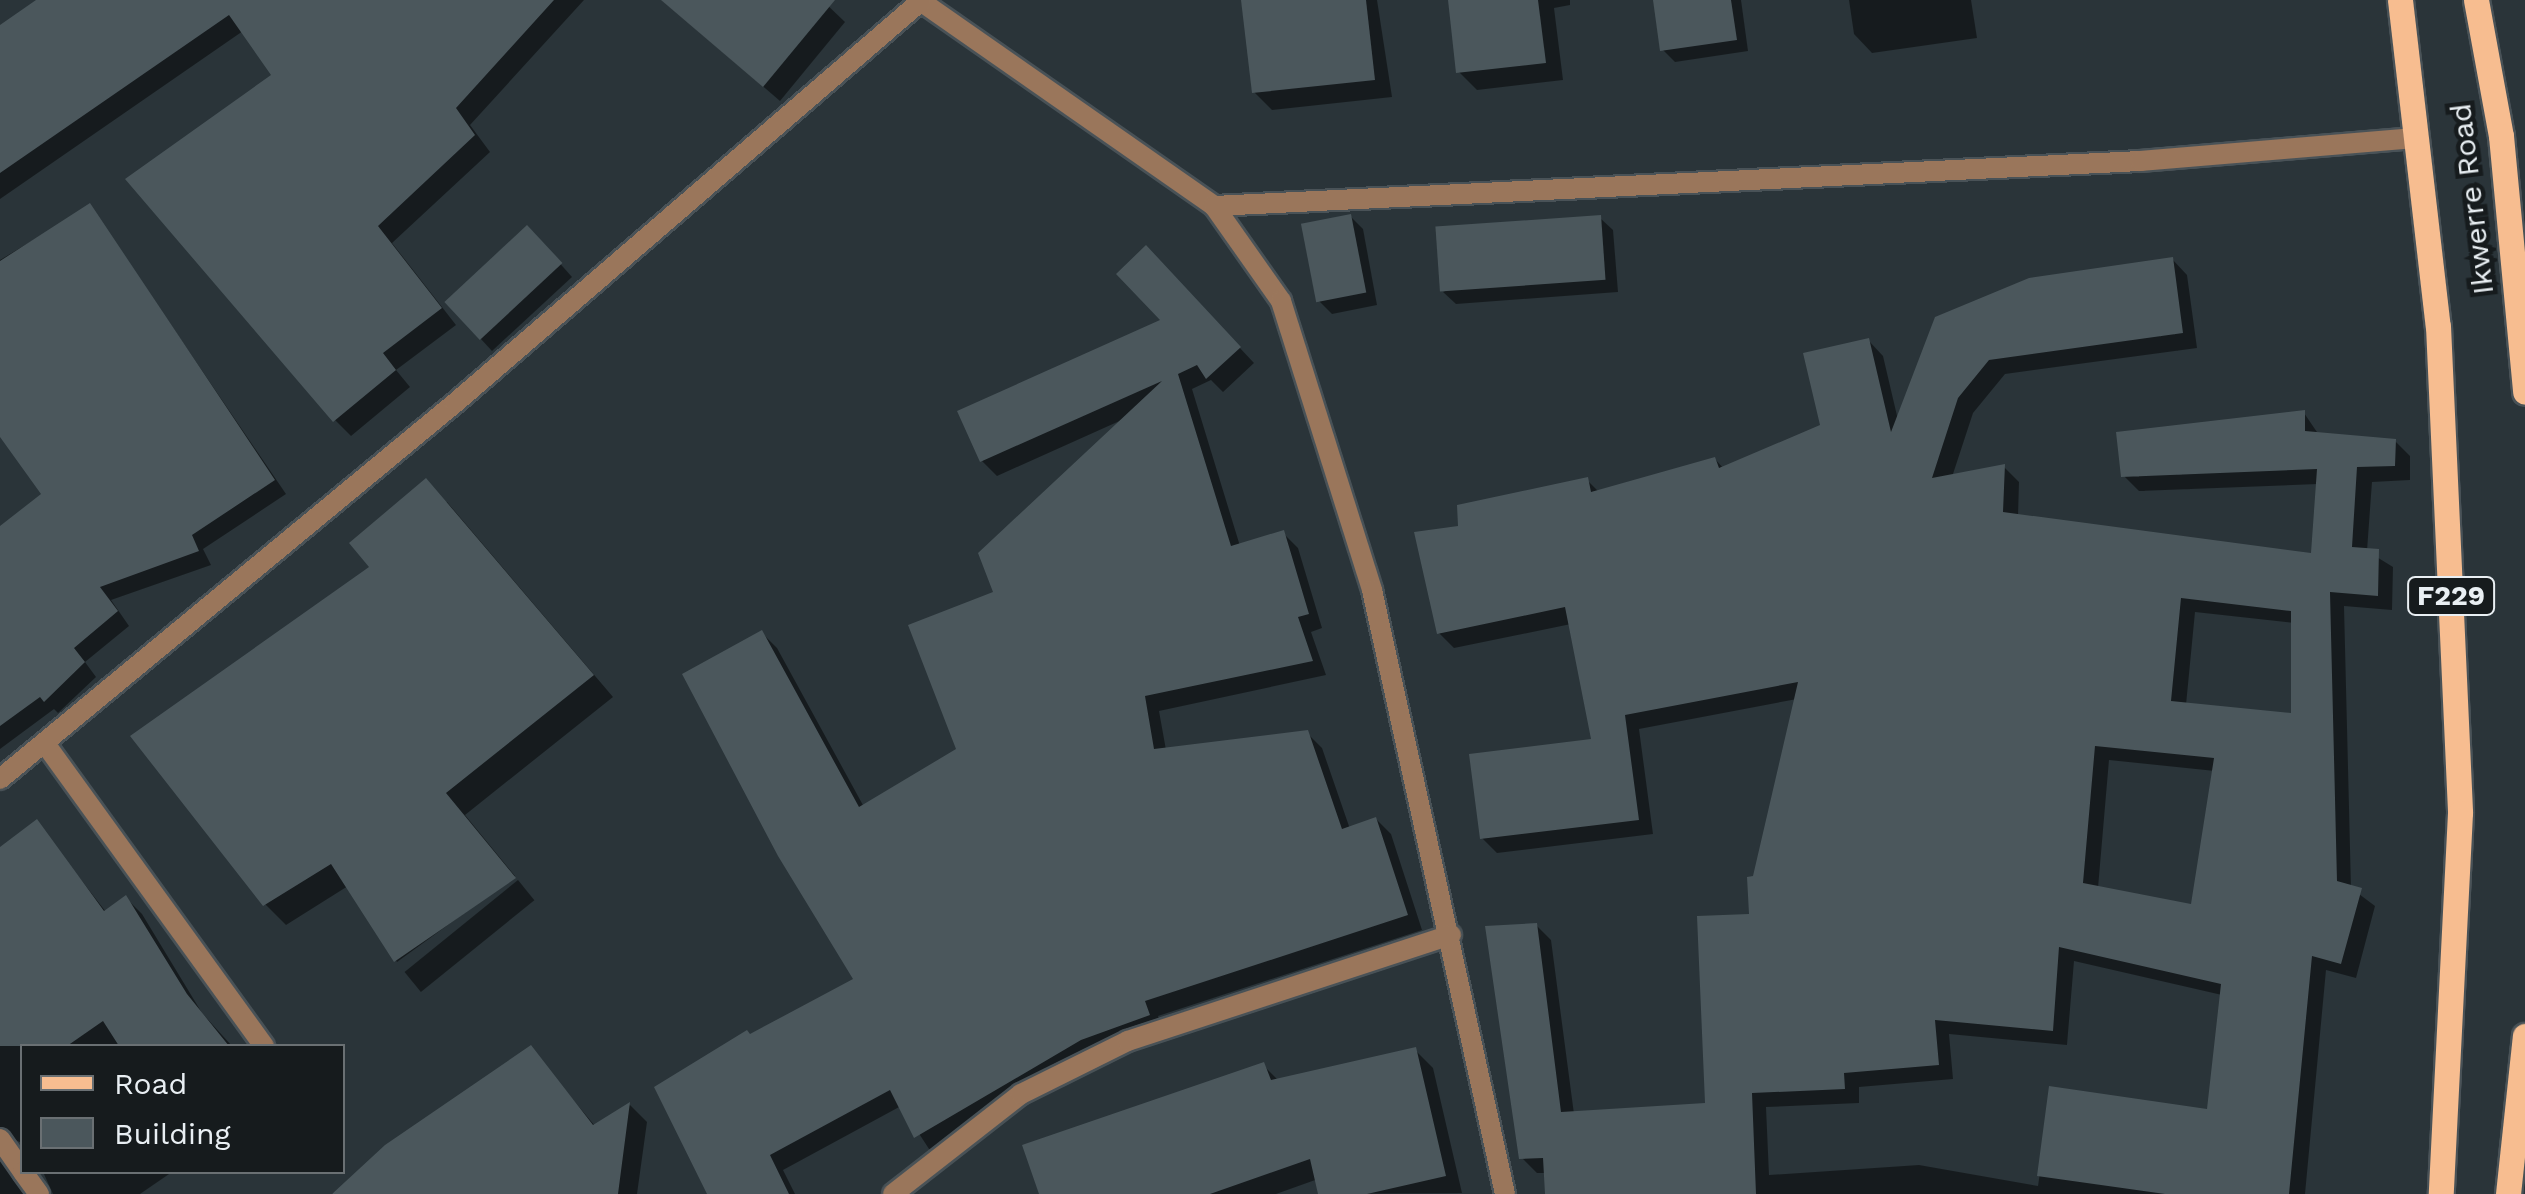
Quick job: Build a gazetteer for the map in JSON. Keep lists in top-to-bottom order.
{
  "streets": {
    "main road": ["Ikwerre Road", "F229"]
  },
  "legend": ["Road", "Building"]
}
